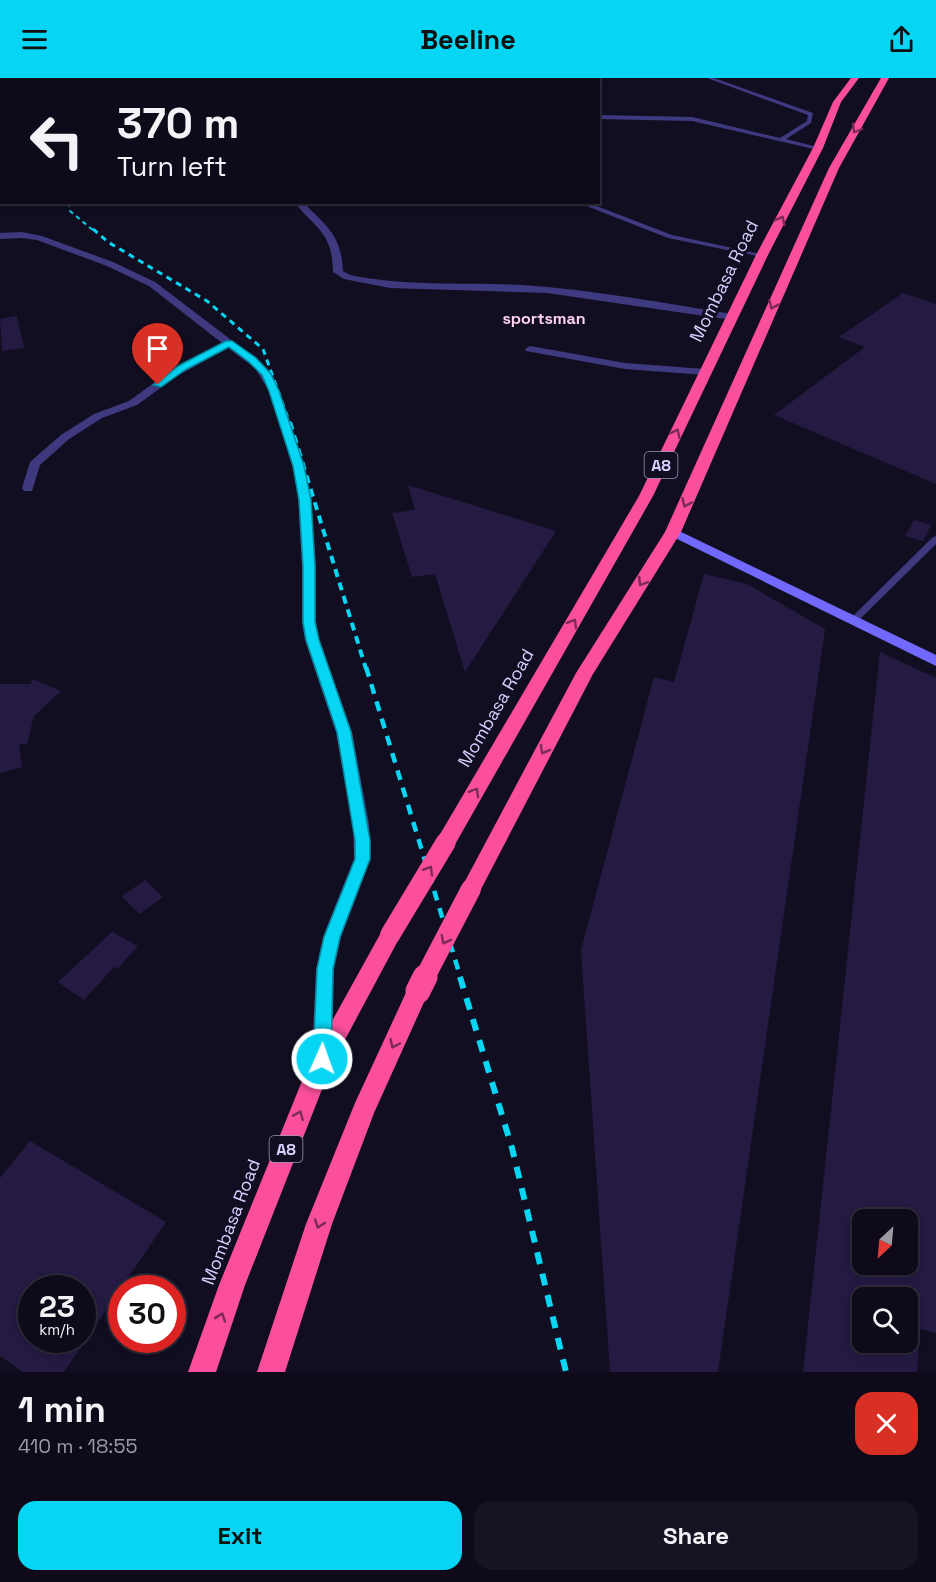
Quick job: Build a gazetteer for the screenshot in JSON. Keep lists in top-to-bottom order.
{
  "streets": {
    "highway": ["Mombasa Road", "A8"]
  },
  "districts": ["sportsman"],
  "north": "bottom left",
  "page": {
    "header": "Beeline",
    "turn": ["370 m", "Turn left"],
    "speed": "23 km/h",
    "limit": "30",
    "heading": ["1 min", "410 m · 18:55"],
    "buttons": ["Exit", "Share"]
  }
}
